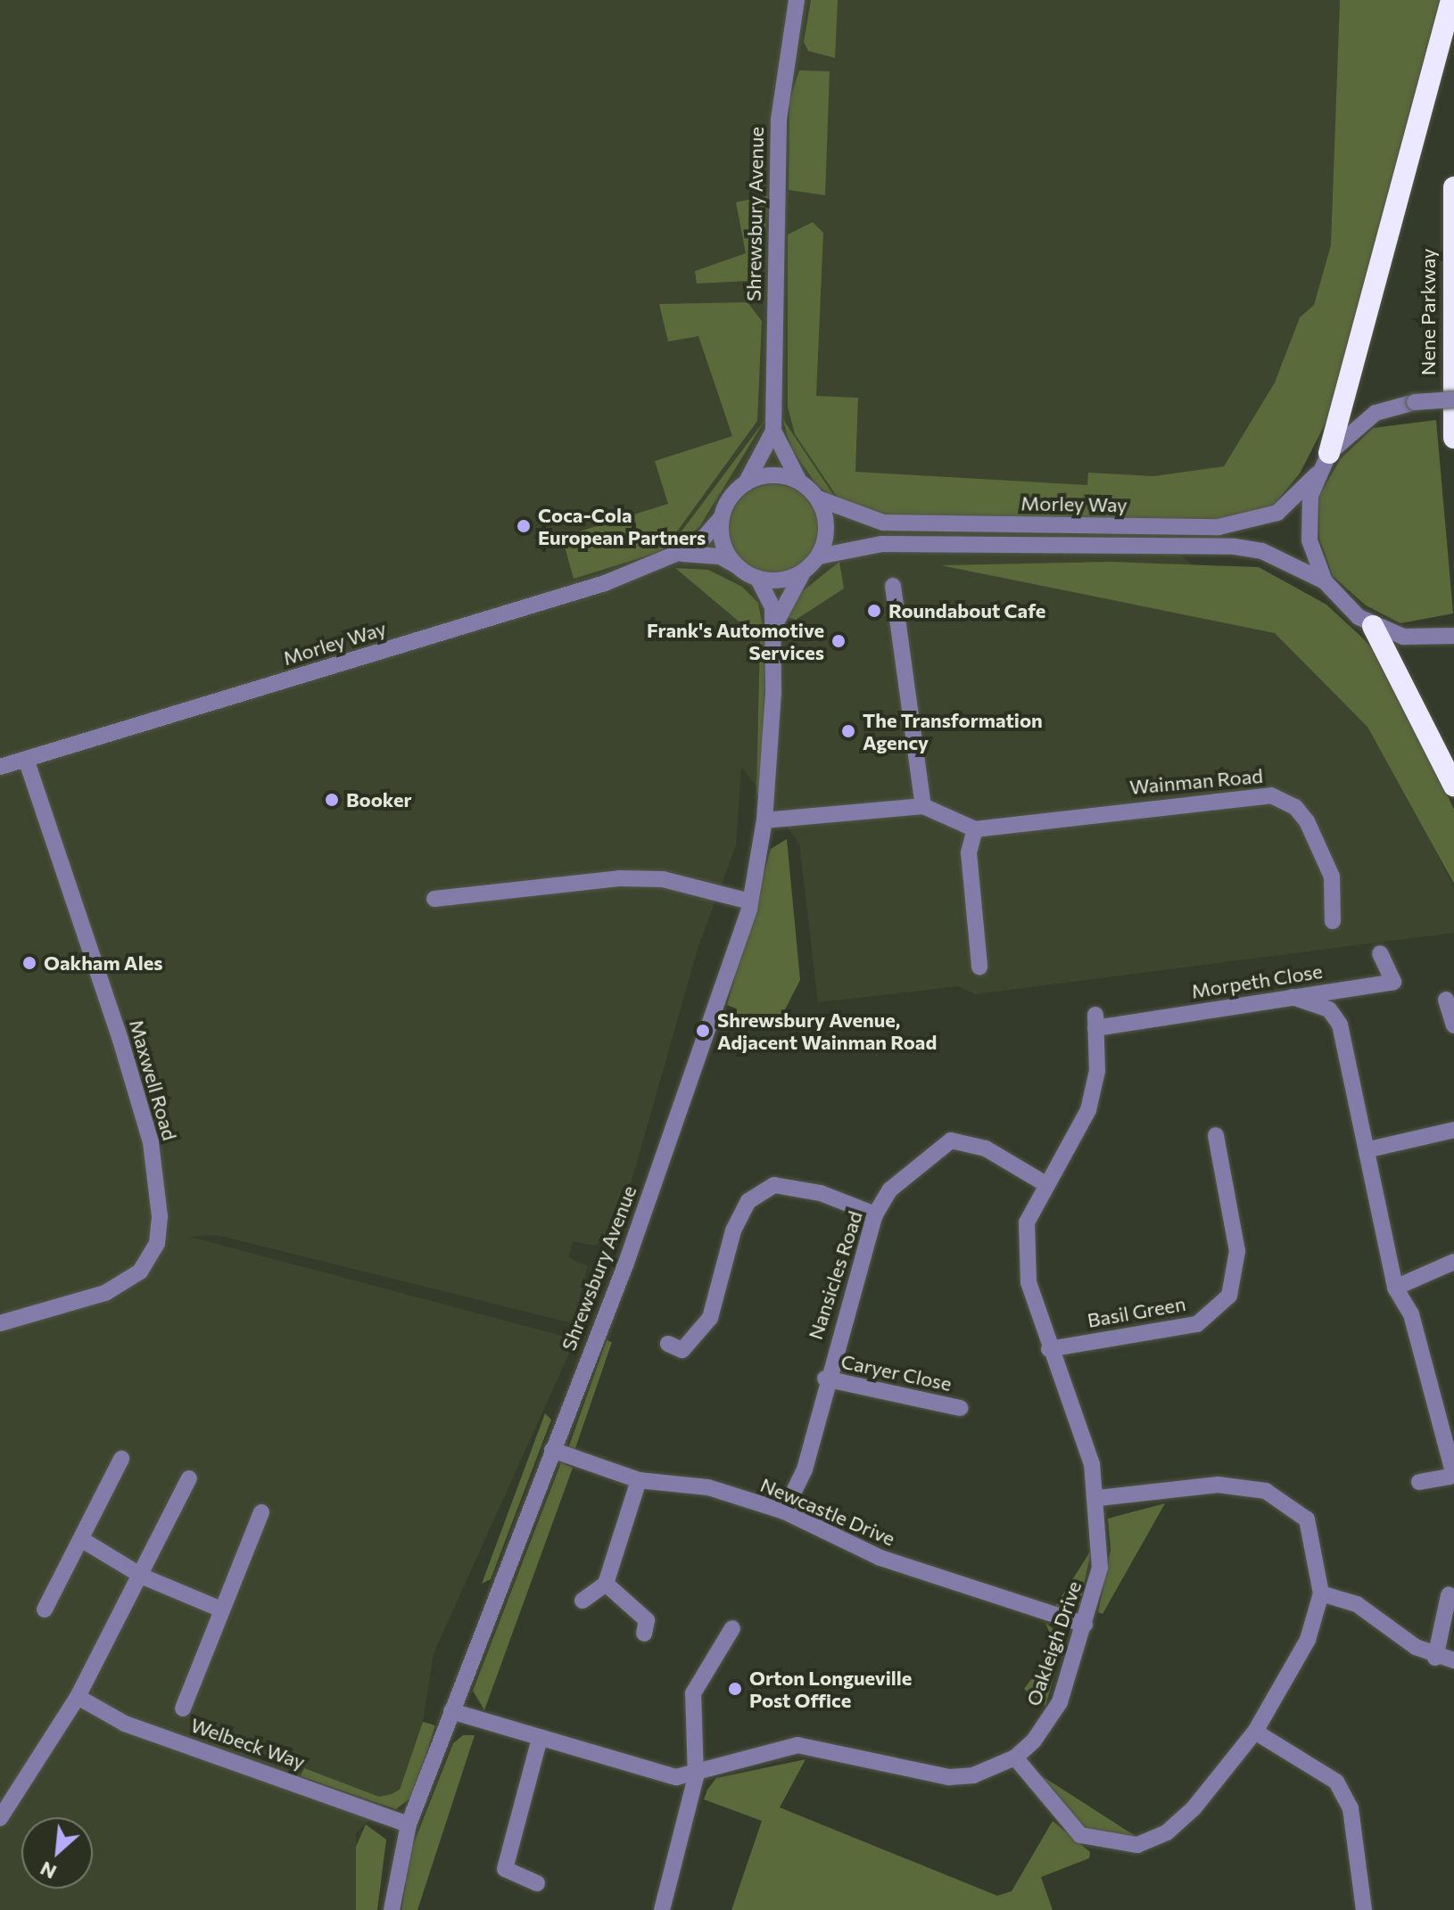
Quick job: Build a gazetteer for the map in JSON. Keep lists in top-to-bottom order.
{
  "streets": {
    "highway": ["Nene Parkway"],
    "street": [
      "Shrewsbury Avenue",
      "Morley Way",
      "Wainman Road",
      "Morpeth Close",
      "Maxwell Road",
      "Nansicles Road",
      "Basil Green",
      "Caryer Close",
      "Newcastle Drive",
      "Oakleigh Drive",
      "Welbeck Way"
    ]
  },
  "crossings": [
    ["Shrewsbury Avenue", "Morley Way"],
    ["Shrewsbury Avenue", "Newcastle Drive"],
    ["Shrewsbury Avenue", "Oakleigh Drive"],
    ["Shrewsbury Avenue", "Welbeck Way"],
    ["Morley Way", "Maxwell Road"],
    ["Morpeth Close", "Oakleigh Drive"],
    ["Nansicles Road", "Caryer Close"],
    ["Nansicles Road", "Newcastle Drive"],
    ["Nansicles Road", "Oakleigh Drive"],
    ["Basil Green", "Oakleigh Drive"],
    ["Newcastle Drive", "Oakleigh Drive"]
  ],
  "places": [
    "Coca-Cola European Partners",
    "Roundabout Cafe",
    "Frank's Automotive Services",
    "The Transformation Agency",
    "Booker",
    "Oakham Ales",
    "Shrewsbury Avenue, Adjacent Wainman Road",
    "Orton Longueville Post Office"
  ],
  "north": "bottom left"
}
